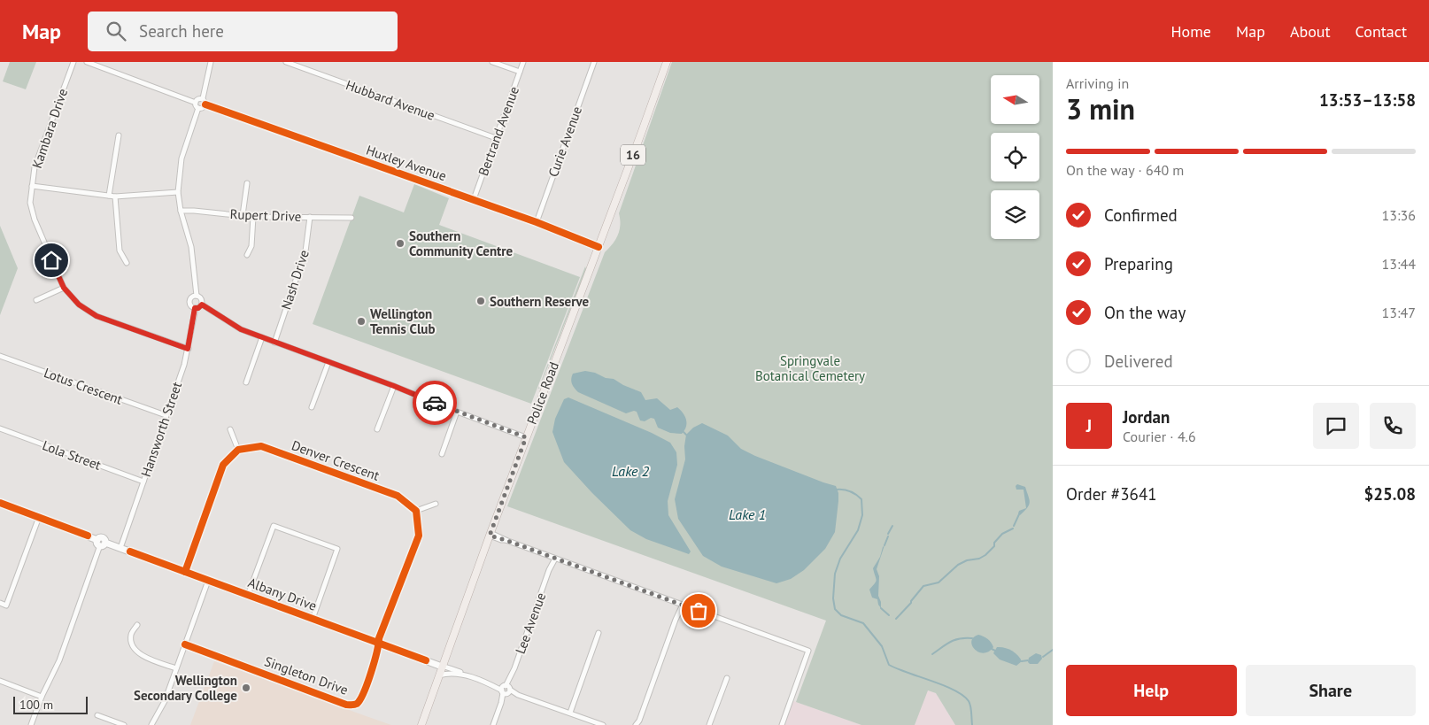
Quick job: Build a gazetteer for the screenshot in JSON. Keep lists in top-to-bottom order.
{
  "streets": {
    "main road": ["16", "Police Road"],
    "street": [
      "Hubbard Avenue",
      "Kambara Drive",
      "Bertrand Avenue",
      "Curie Avenue",
      "Huxley Avenue",
      "Rupert Drive",
      "Nash Drive",
      "Lotus Crescent",
      "Hansworth Street",
      "Lola Street",
      "Denver Crescent",
      "Albany Drive",
      "Lee Avenue",
      "Singleton Drive"
    ]
  },
  "crossings": [
    ["Hubbard Avenue", "Bertrand Avenue"],
    ["Kambara Drive", "Hansworth Street"],
    ["Bertrand Avenue", "Huxley Avenue"],
    ["Curie Avenue", "Huxley Avenue"],
    ["Huxley Avenue", "Police Road"],
    ["Rupert Drive", "Nash Drive"],
    ["Lotus Crescent", "Hansworth Street"],
    ["Police Road", "Albany Drive"],
    ["Hansworth Street", "Lola Street"],
    ["Hansworth Street", "Albany Drive"],
    ["Albany Drive", "Singleton Drive"]
  ],
  "water": ["Lake 2", "Lake 1"],
  "parks": ["Springvale Botanical Cemetery"],
  "places": [
    "Southern Community Centre",
    "Southern Reserve",
    "Wellington Tennis Club",
    "Wellington Secondary College"
  ],
  "scale_bar": "100 m",
  "north": "left",
  "page": {
    "header": "Map",
    "search": "Search here",
    "nav": [
      "Home",
      "Map",
      "About",
      "Contact"
    ],
    "heading": ["3 min", "Arriving in", "13:53–13:58"],
    "panel": [
      "Jordan",
      "Courier · 4.6",
      "Order #3641",
      "$25.08"
    ],
    "bar": "On the way · 640 m",
    "list": [
      ["Confirmed", "13:36"],
      ["Preparing", "13:44"],
      ["On the way", "13:47"],
      "Delivered"
    ],
    "round": "J",
    "buttons": ["Help", "Share"],
    "scale": "100 m"
  }
}
